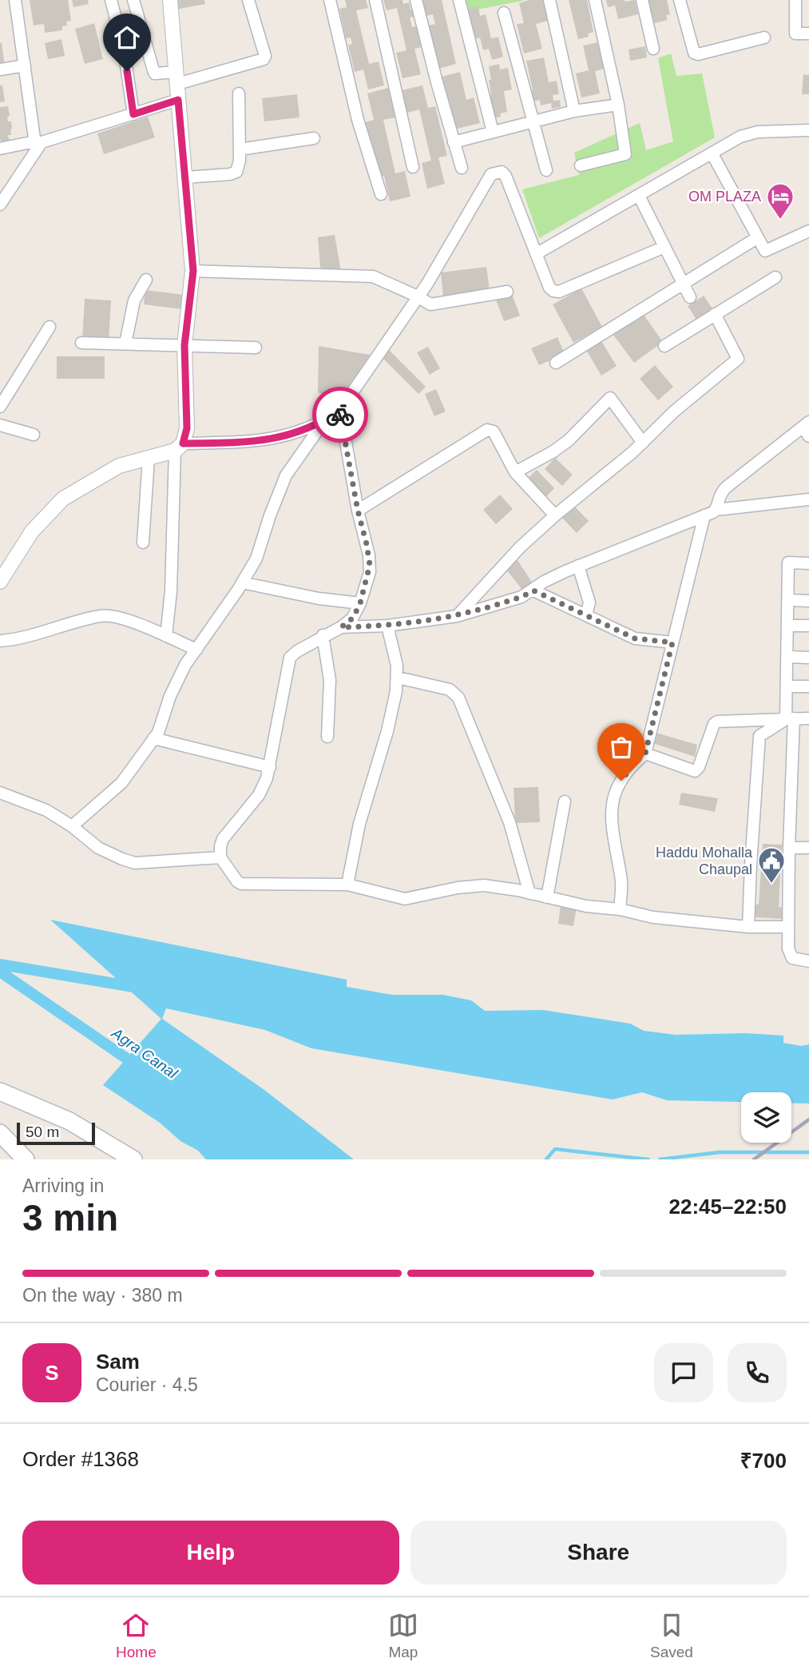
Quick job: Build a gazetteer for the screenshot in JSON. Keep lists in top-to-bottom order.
{
  "water": ["Agra Canal"],
  "places": {
    "hotel": ["OM PLAZA"],
    "public building": ["Haddu Mohalla Chaupal"]
  },
  "scale_bar": "50 m",
  "page": {
    "scale": "50 m",
    "heading": ["3 min", "Arriving in", "22:45–22:50"],
    "panel": [
      "Sam",
      "Courier · 4.5",
      "Order #1368",
      "₹700"
    ],
    "bar": "On the way · 380 m",
    "round": "S",
    "buttons": ["Help", "Share"],
    "tabs": ["Home", "Map", "Saved"]
  }
}
